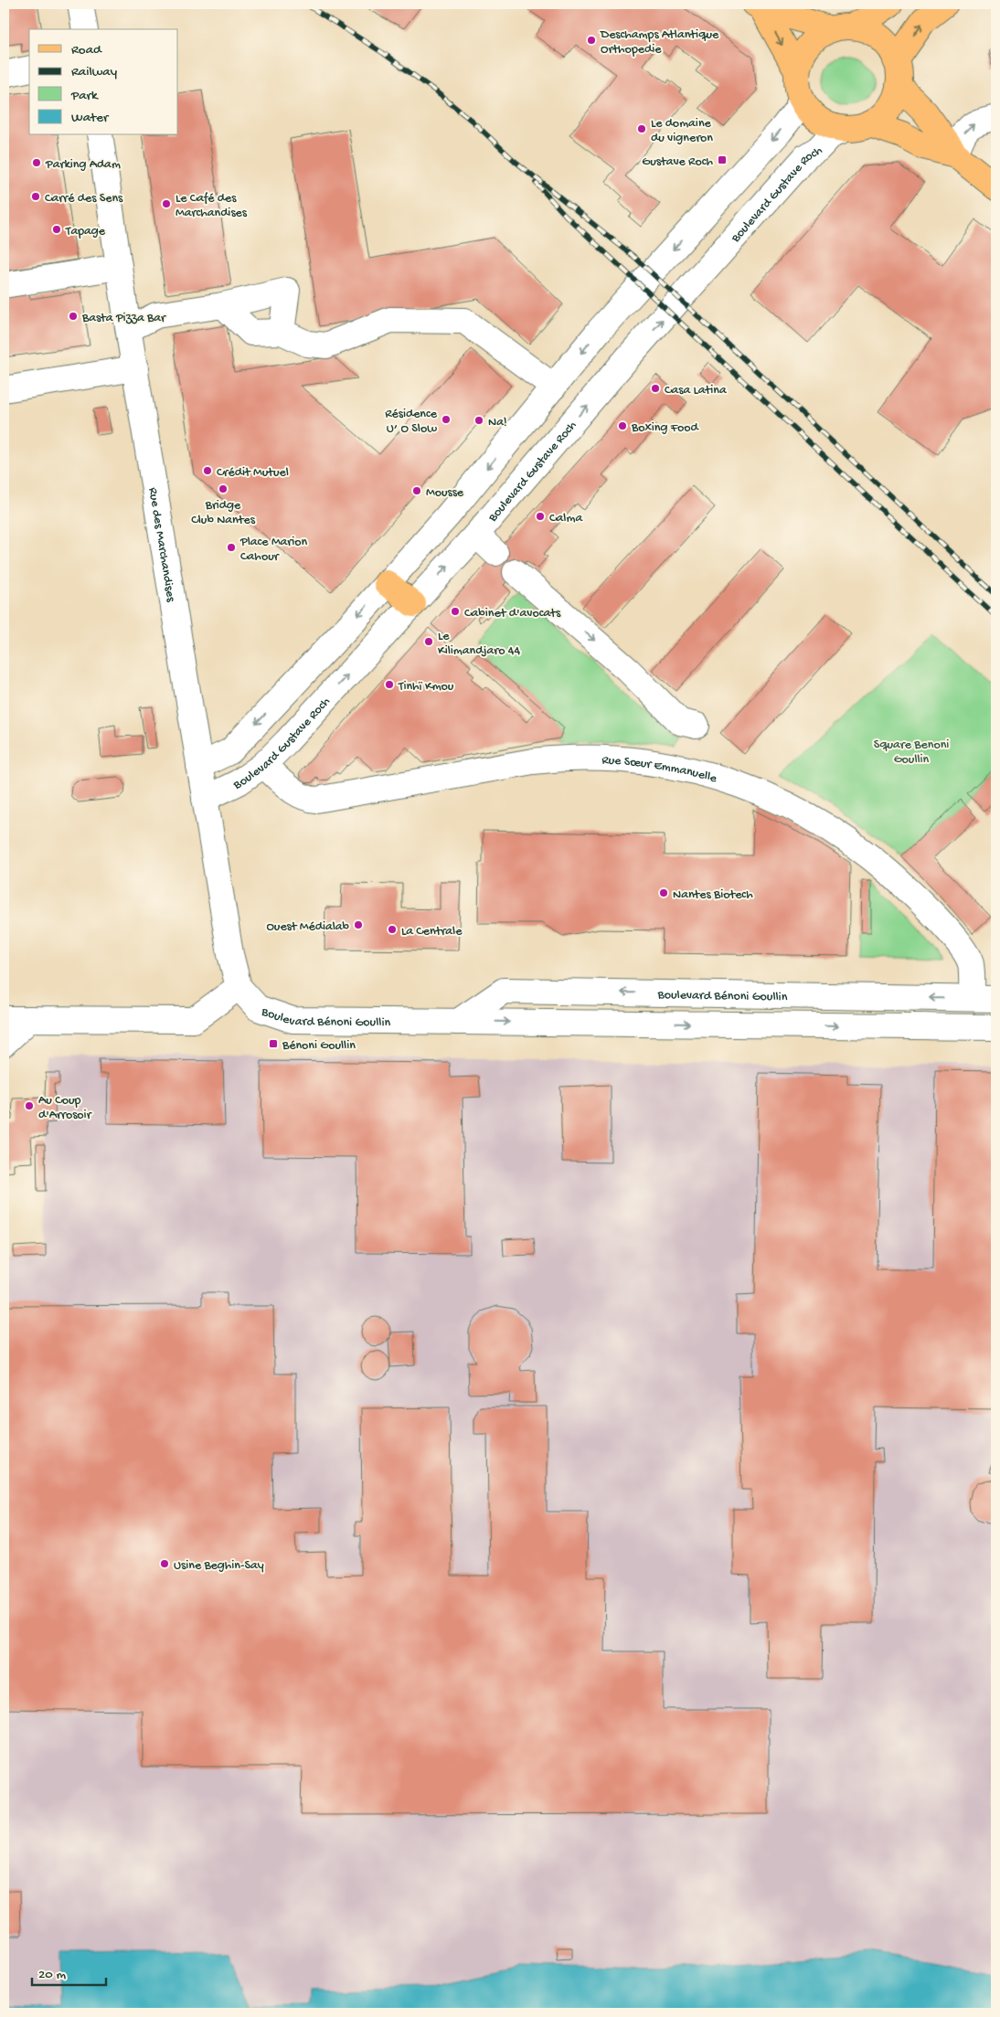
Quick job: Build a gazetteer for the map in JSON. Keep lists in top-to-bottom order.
{
  "streets": {
    "street": [
      "Boulevard Gustave Roch",
      "Rue des Marchandises",
      "Rue Sœur Emmanuelle",
      "Boulevard Bénoni Goullin"
    ]
  },
  "crossings": [
    ["Boulevard Gustave Roch", "Rue des Marchandises"],
    ["Boulevard Gustave Roch", "Rue Sœur Emmanuelle"],
    ["Rue des Marchandises", "Boulevard Bénoni Goullin"],
    ["Rue Sœur Emmanuelle", "Boulevard Bénoni Goullin"]
  ],
  "parks": ["Square Benoni Goullin"],
  "places": {
    "other": [
      "Deschamps Atlantique Orthopedie",
      "Le domaine du vigneron",
      "Parking Adam",
      "Carré des Sens",
      "Le Café des Marchandises",
      "Tapage",
      "Basta Pizza Bar",
      "Casa Latina",
      "Résidence U’ O Slow",
      "Na!",
      "Boxing Food",
      "Crédit Mutuel",
      "Bridge Club Nantes",
      "Mousse",
      "Calma",
      "Place Marion Cahour",
      "Cabinet d'avocats",
      "Le Kilimandjaro 44",
      "Tinhï Kmou",
      "Nantes Biotech",
      "Ouest Médialab",
      "La Centrale",
      "Au Coup d'Arrosoir",
      "Usine Beghin-Say"
    ],
    "transit": ["Gustave Roch", "Bénoni Goullin"]
  },
  "legend": [
    "Road",
    "Railway",
    "Park",
    "Water"
  ],
  "scale_bar": "20 m"
}
